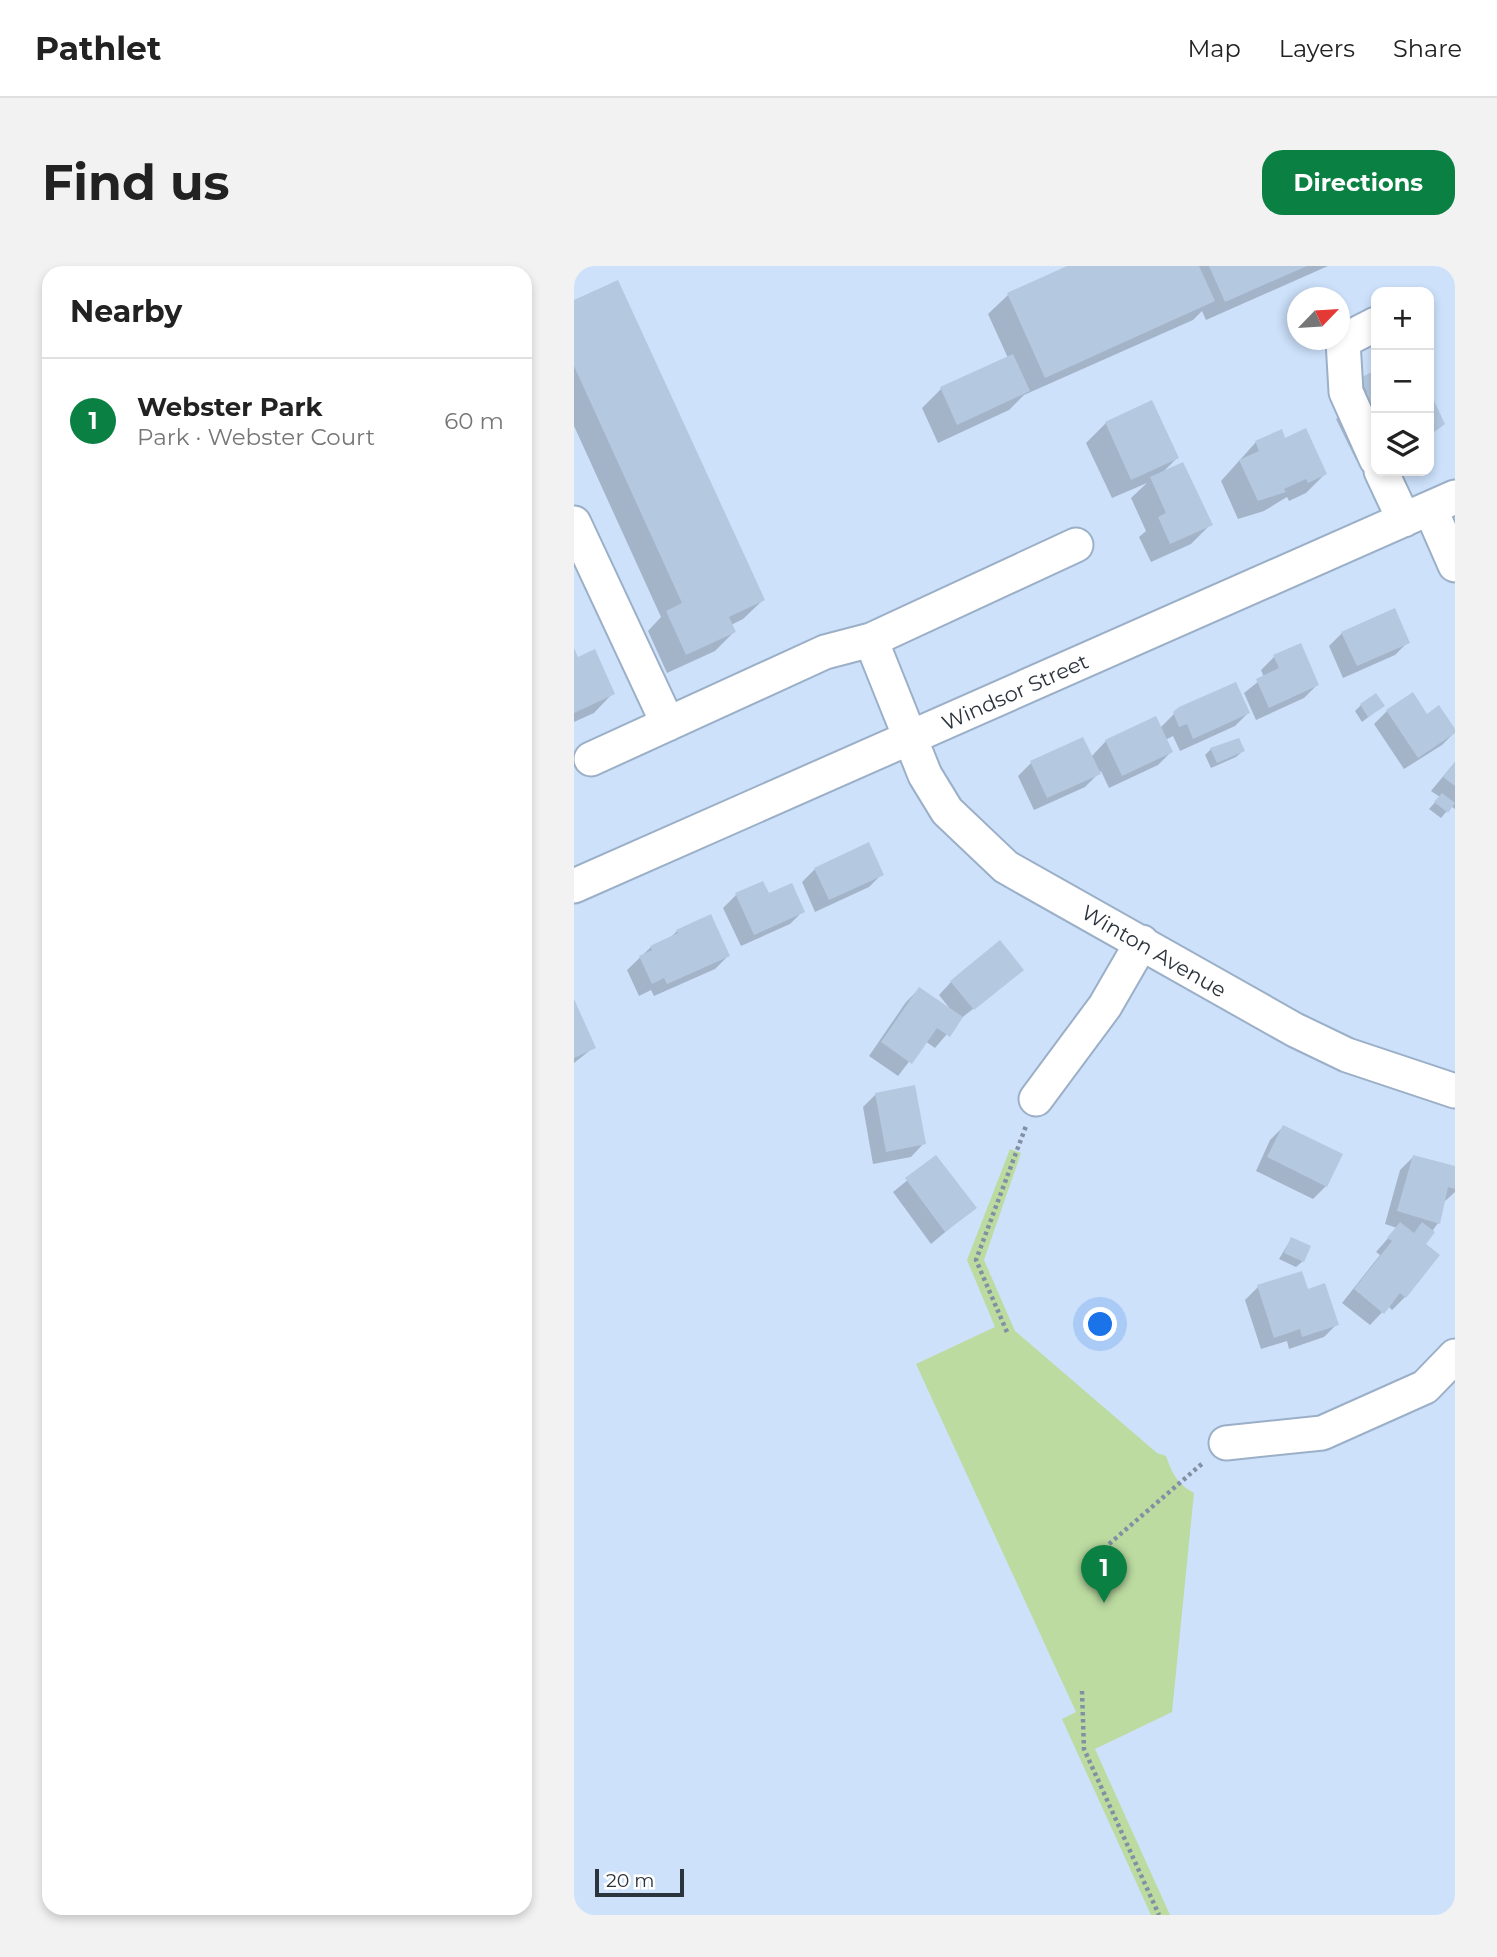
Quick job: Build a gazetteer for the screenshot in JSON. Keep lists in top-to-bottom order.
{
  "streets": {
    "street": ["Windsor Street", "Winton Avenue"]
  },
  "crossings": [
    ["Windsor Street", "Winton Avenue"]
  ],
  "scale_bar": "20 m",
  "north": "top right",
  "page": {
    "header": "Pathlet",
    "nav": ["Map", "Layers", "Share"],
    "buttons": "Directions",
    "title": "Find us",
    "heading": "Nearby",
    "map_buttons": ["+", "−"],
    "list": [
      {
        "mark": "1",
        "name": "Webster Park",
        "note": "Park · Webster Court",
        "value": "60 m"
      }
    ],
    "pins": "1",
    "scale": "20 m"
  }
}
